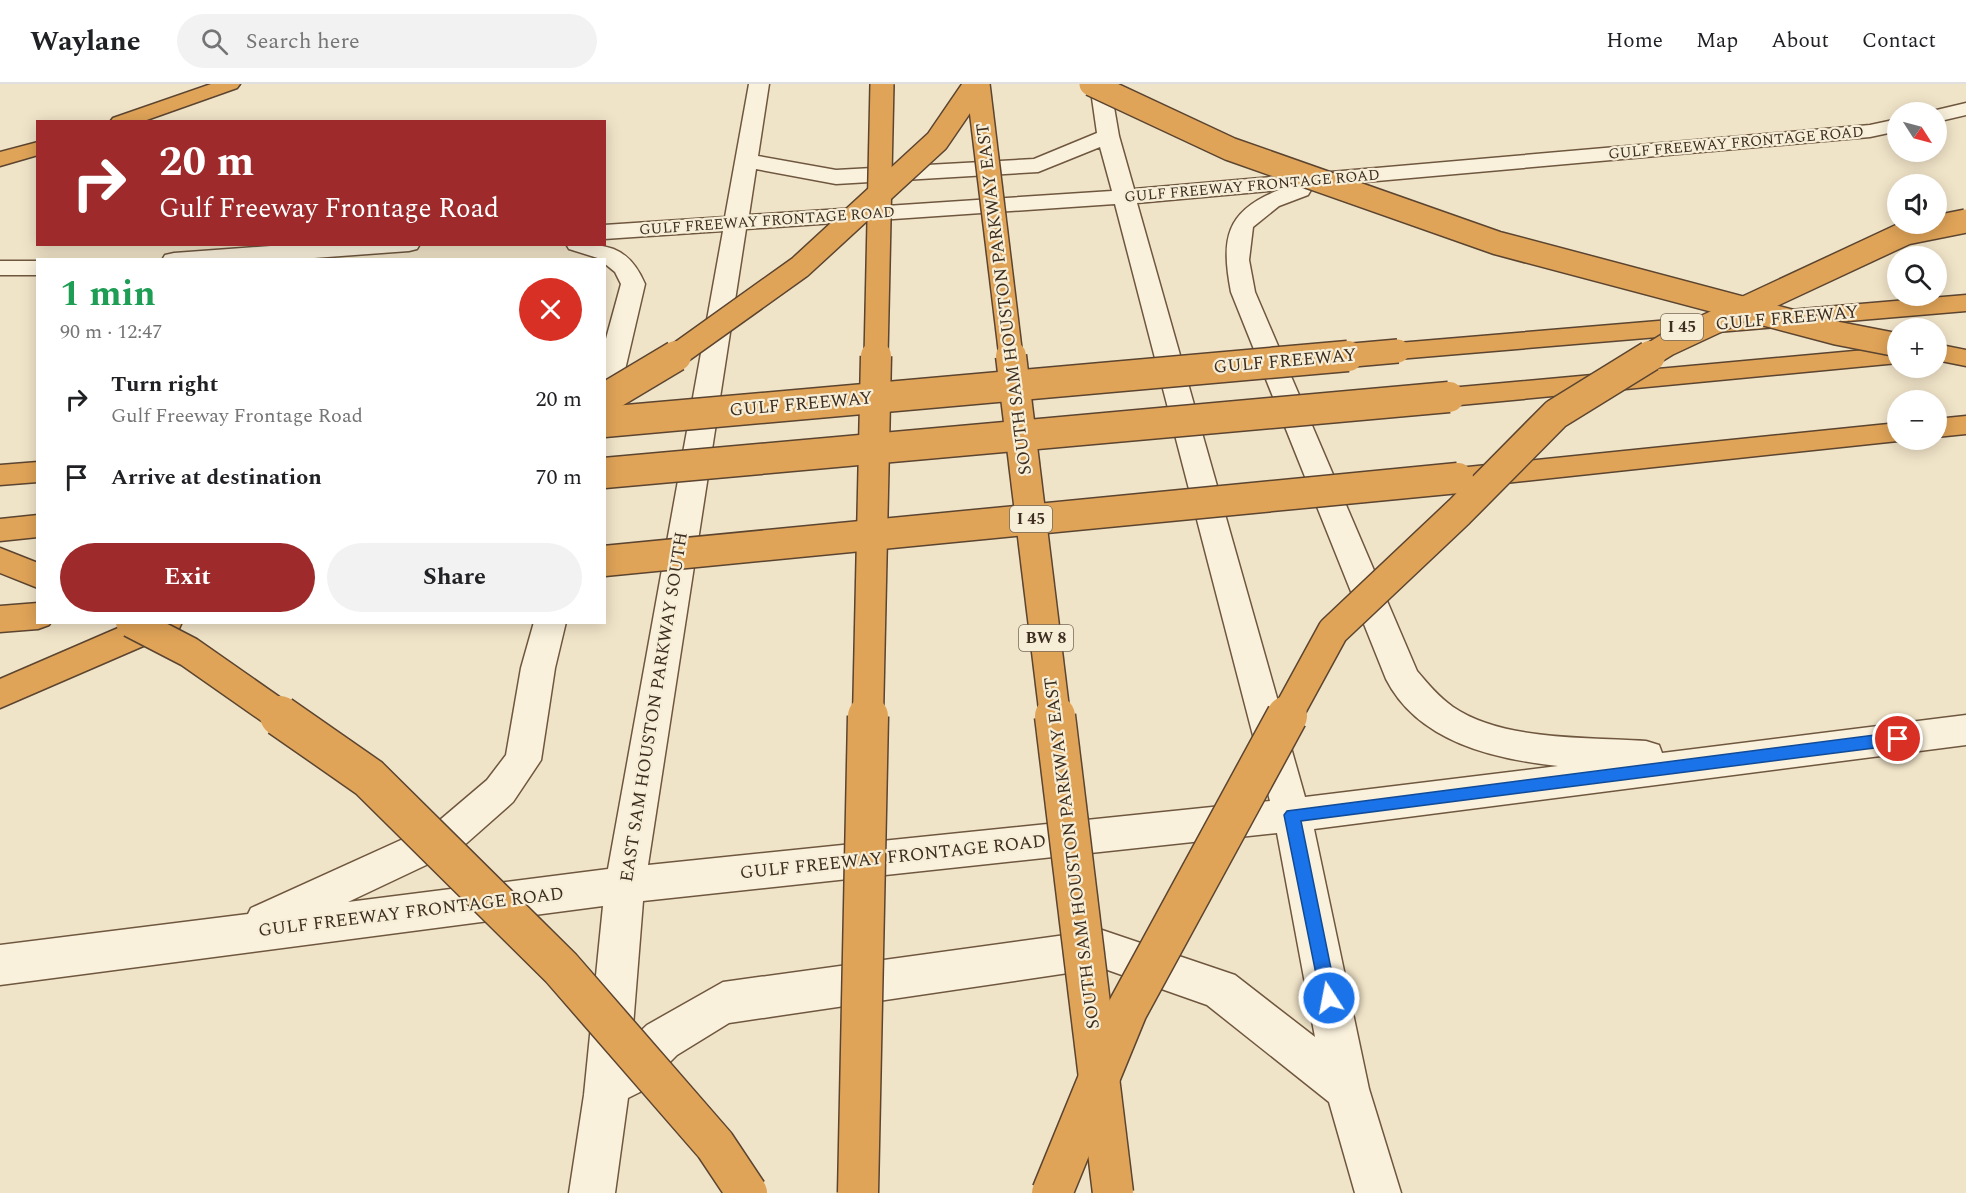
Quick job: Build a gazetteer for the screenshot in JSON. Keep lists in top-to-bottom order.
{
  "streets": {
    "highway": [
      "SOUTH SAM HOUSTON PARKWAY EAST",
      "GULF FREEWAY",
      "I 45",
      "BW 8"
    ],
    "main road": ["GULF FREEWAY FRONTAGE ROAD", "EAST SAM HOUSTON PARKWAY SOUTH"]
  },
  "crossings": [
    ["GULF FREEWAY FRONTAGE ROAD", "EAST SAM HOUSTON PARKWAY SOUTH"]
  ],
  "north": "bottom right",
  "page": {
    "header": "Waylane",
    "search": "Search here",
    "nav": [
      "Home",
      "Map",
      "About",
      "Contact"
    ],
    "map_buttons": ["+", "−"],
    "turn": ["20 m", "Gulf Freeway Frontage Road"],
    "heading": ["1 min", "90 m · 12:47"],
    "list": [
      {
        "name": "Turn right",
        "note": "Gulf Freeway Frontage Road",
        "value": "20 m"
      },
      {
        "name": "Arrive at destination",
        "value": "70 m"
      }
    ],
    "buttons": ["Exit", "Share"]
  }
}
